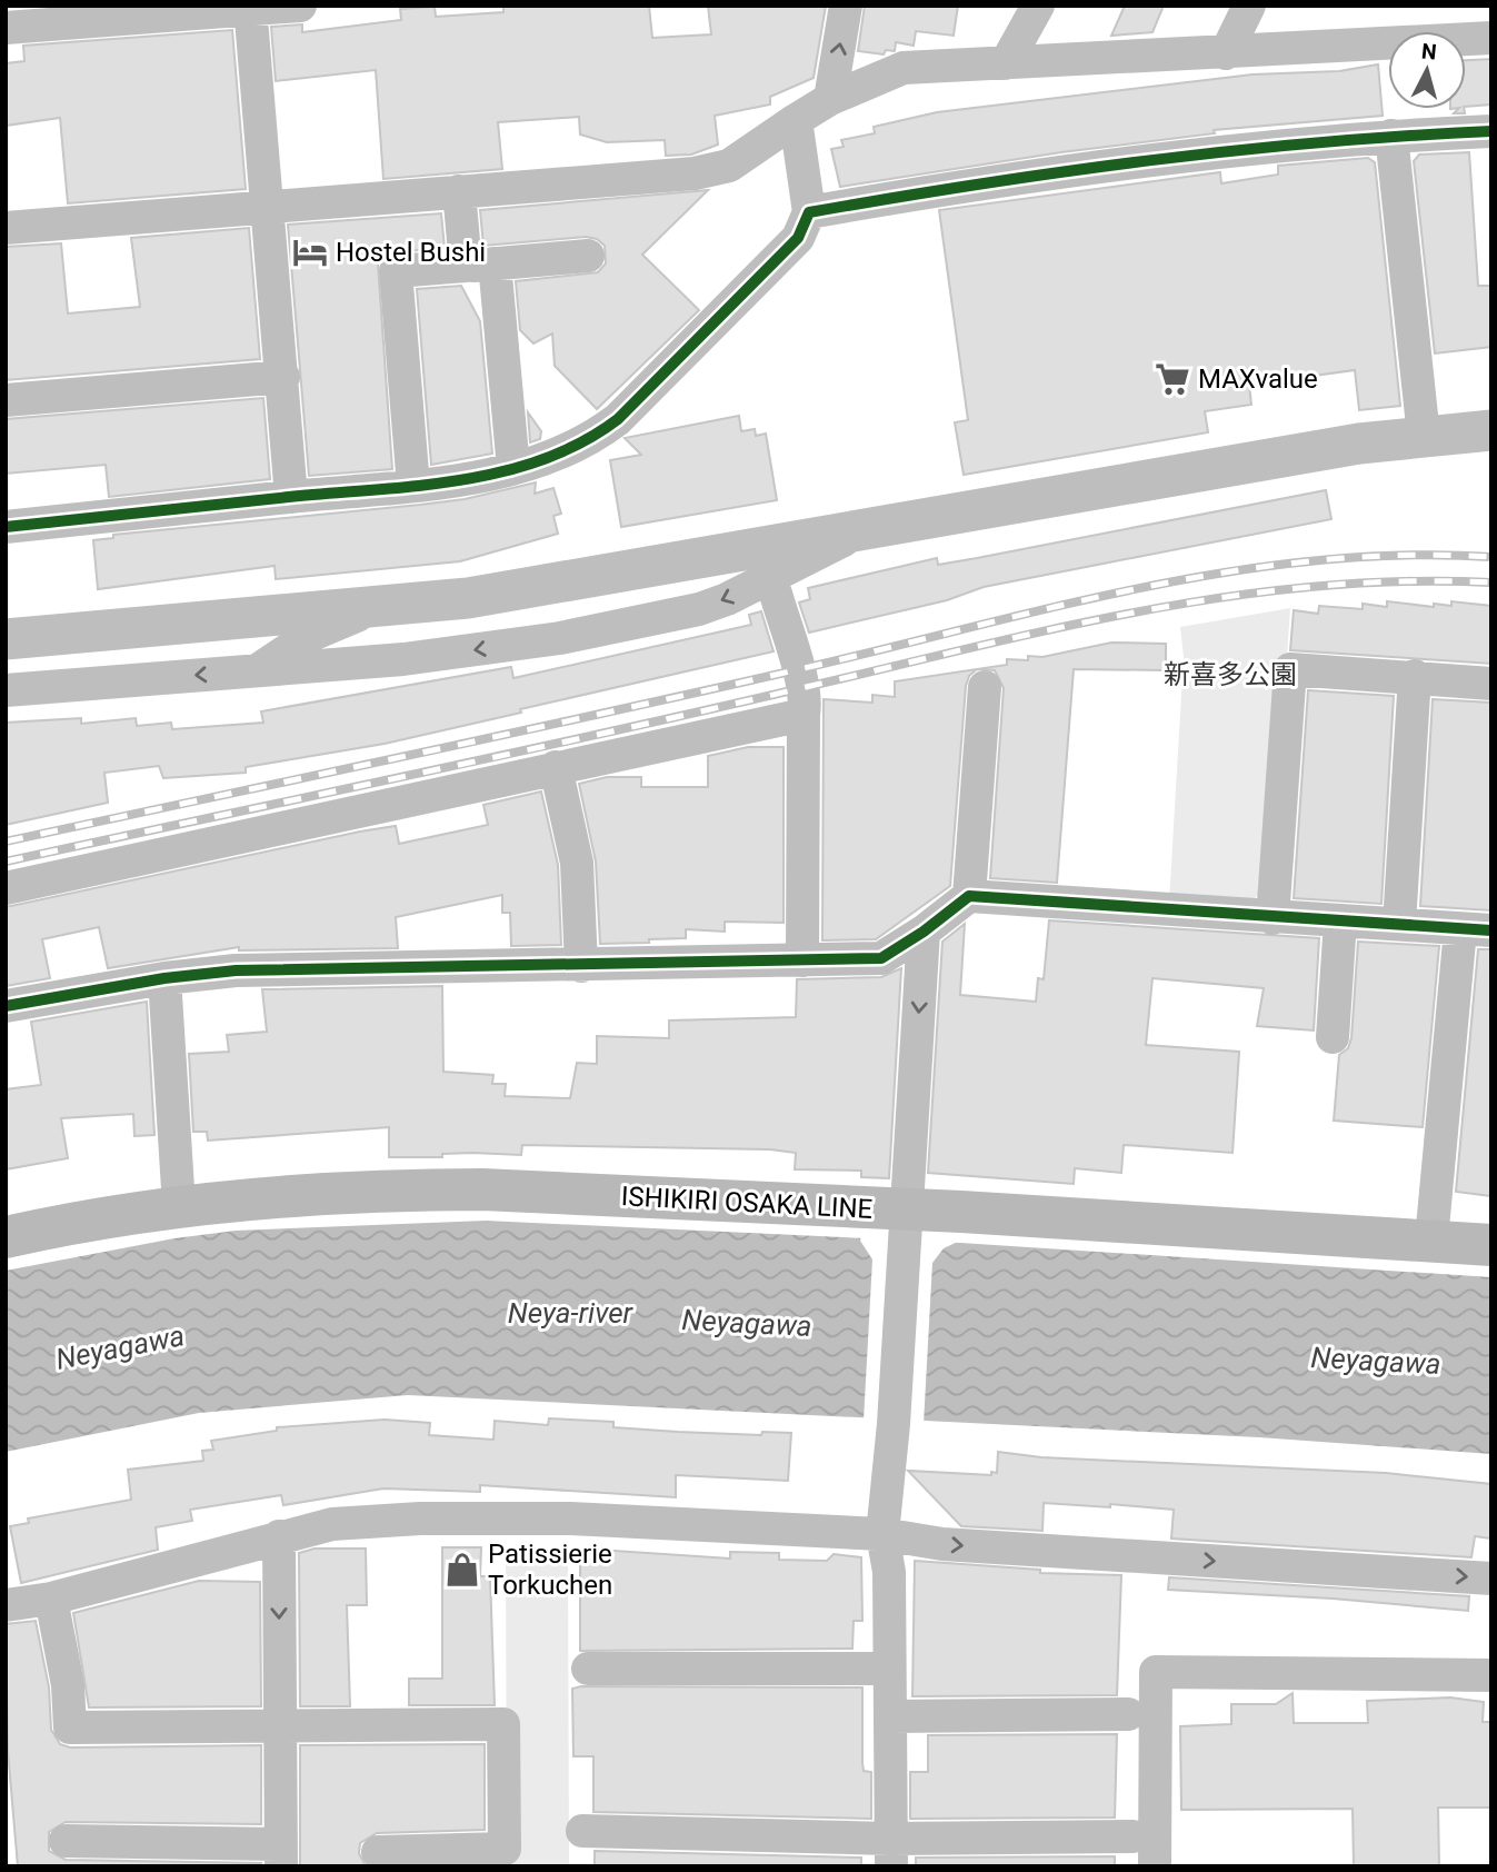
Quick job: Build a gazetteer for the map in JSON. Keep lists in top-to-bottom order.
{
  "streets": {
    "main road": ["ISHIKIRI OSAKA LINE"]
  },
  "water": ["Neya-river", "Neyagawa"],
  "parks": ["新喜多公園"],
  "places": {
    "hotel": ["Hostel Bushi"],
    "supermarket": ["MAXvalue"],
    "shop": ["Patissierie Torkuchen"]
  },
  "north": "top"
}
